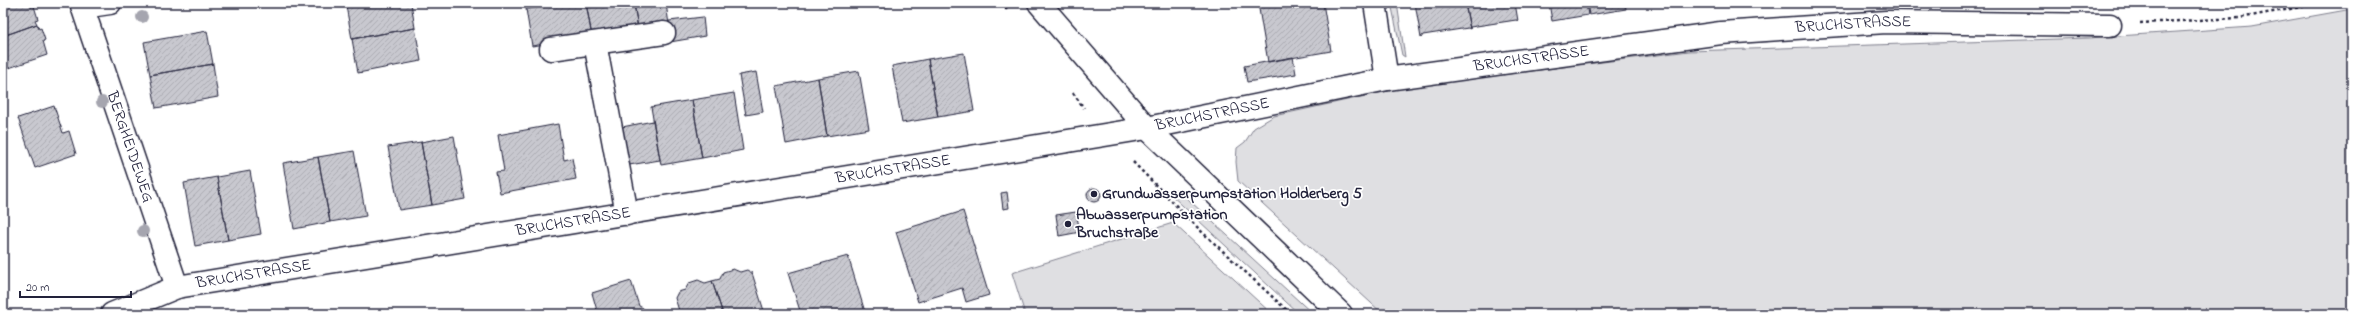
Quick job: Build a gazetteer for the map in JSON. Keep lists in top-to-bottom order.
{
  "streets": {
    "street": ["BRUCHSTRASSE", "BERGHEIDEWEG"]
  },
  "crossings": [
    ["BRUCHSTRASSE", "BERGHEIDEWEG"]
  ],
  "places": ["Grundwasserpumpstation Holderberg 5", "Abwasserpumpstation Bruchstraße"],
  "scale_bar": "20 m"
}
